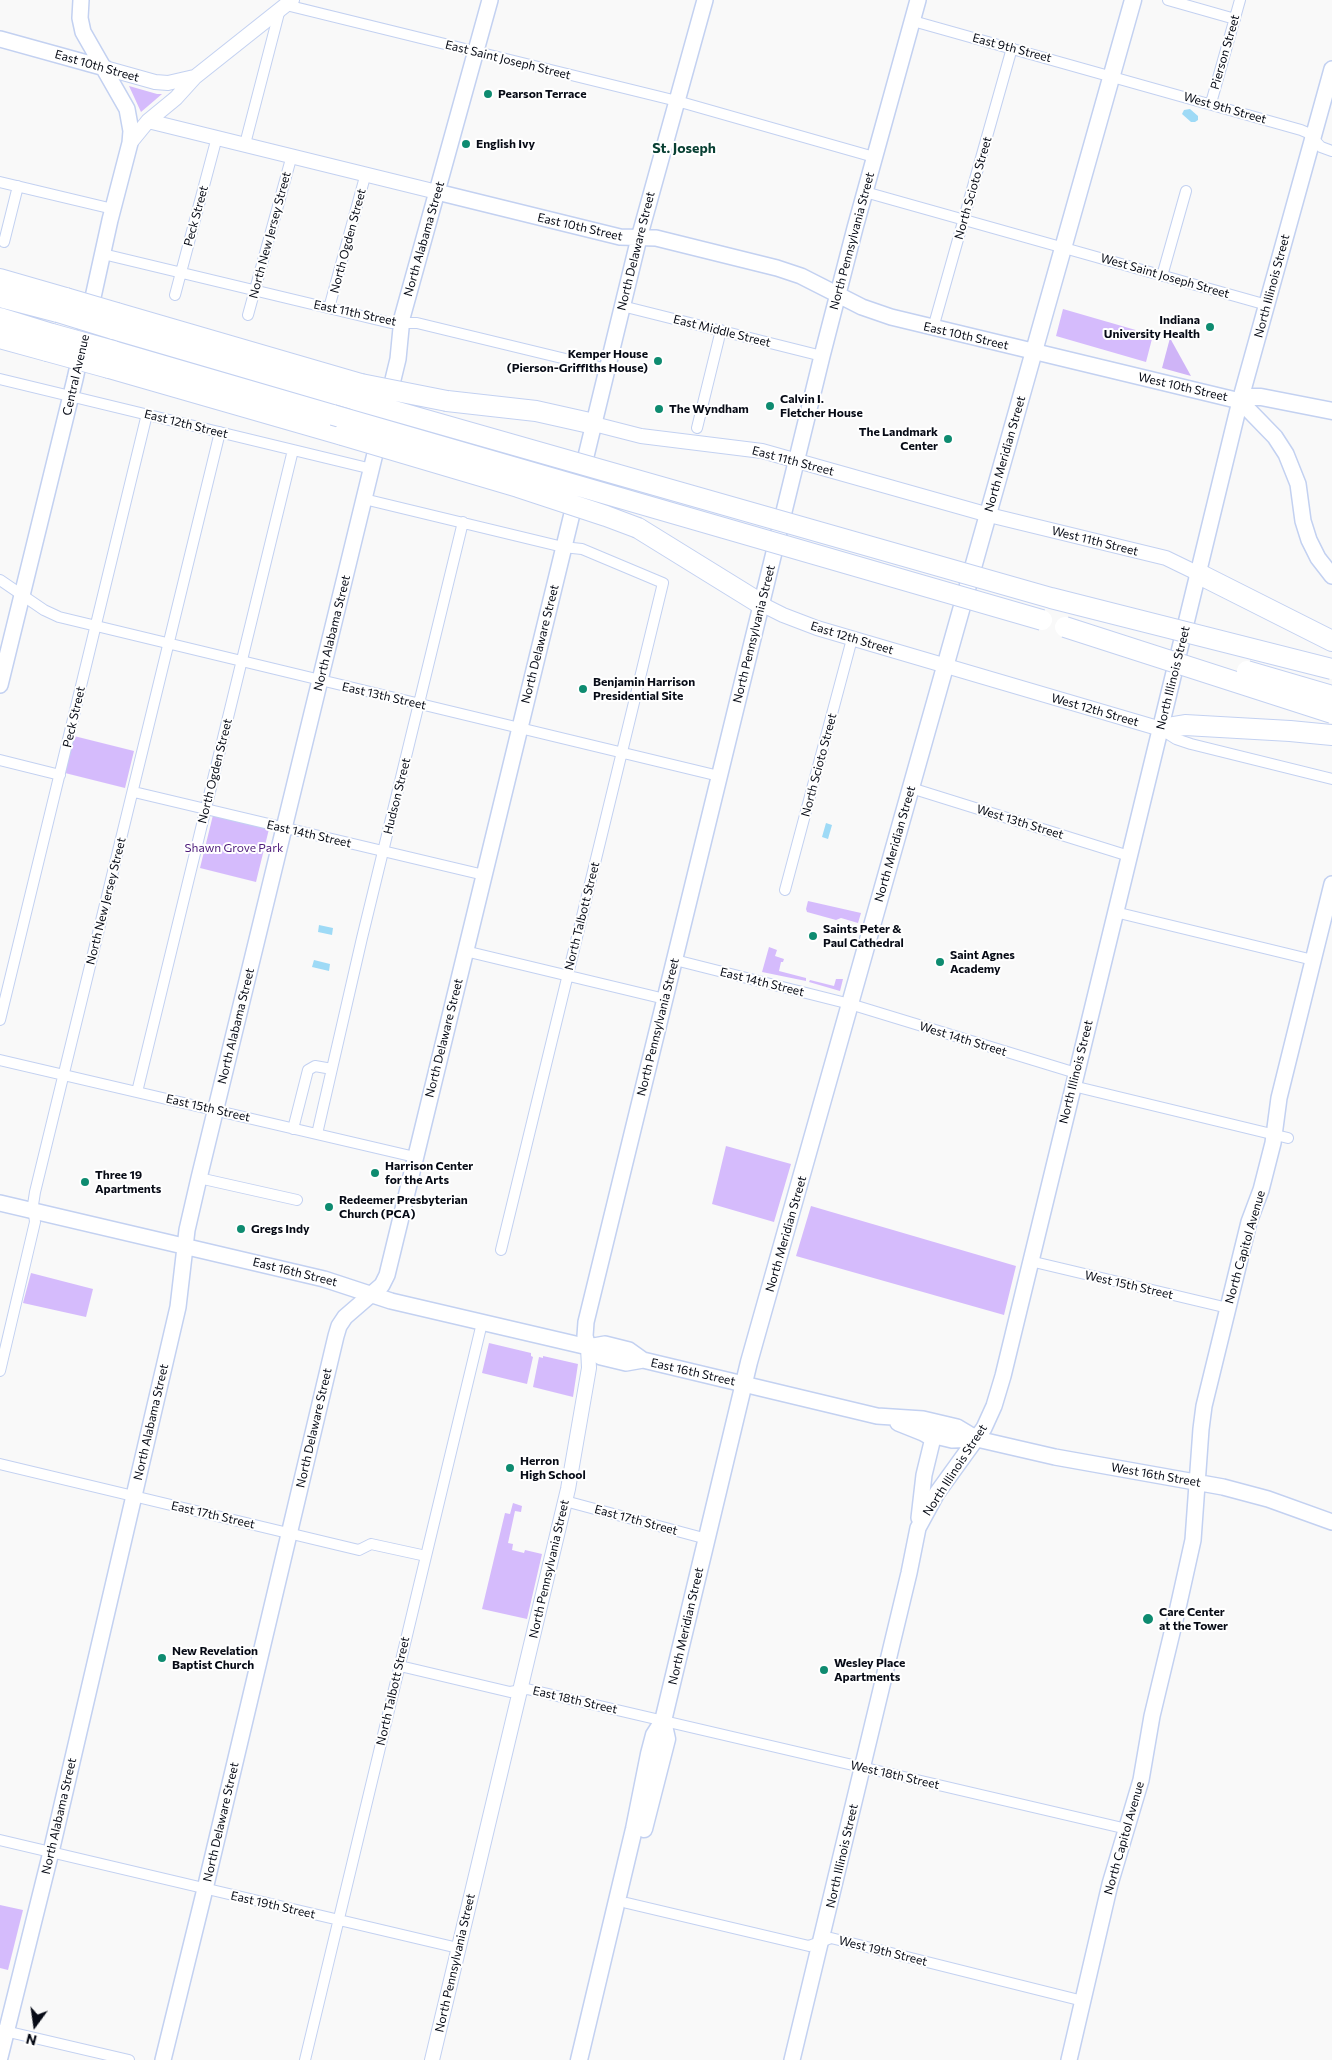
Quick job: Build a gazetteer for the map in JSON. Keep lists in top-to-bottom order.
{
  "streets": {
    "main road": [
      "East 10th Street",
      "North Alabama Street",
      "North Pennsylvania Street",
      "North Delaware Street",
      "North Illinois Street",
      "Central Avenue",
      "West 10th Street",
      "North Meridian Street",
      "North Capitol Avenue",
      "East 16th Street",
      "West 16th Street"
    ],
    "street": [
      "East 9th Street",
      "Pierson Street",
      "East Saint Joseph Street",
      "West 9th Street",
      "North Scioto Street",
      "Peck Street",
      "North New Jersey Street",
      "North Ogden Street",
      "West Saint Joseph Street",
      "East 11th Street",
      "East Middle Street",
      "East 12th Street",
      "West 11th Street",
      "East 13th Street",
      "West 12th Street",
      "Hudson Street",
      "West 13th Street",
      "East 14th Street",
      "North Talbott Street",
      "West 14th Street",
      "East 15th Street",
      "West 15th Street",
      "East 17th Street",
      "East 18th Street",
      "West 18th Street",
      "East 19th Street",
      "West 19th Street"
    ]
  },
  "crossings": [
    ["East 9th Street", "West 9th Street"],
    ["East 9th Street", "North Scioto Street"],
    ["East 9th Street", "North Pennsylvania Street"],
    ["East 9th Street", "North Meridian Street"],
    ["Pierson Street", "West 9th Street"],
    ["East Saint Joseph Street", "North Alabama Street"],
    ["East Saint Joseph Street", "North Pennsylvania Street"],
    ["East Saint Joseph Street", "North Delaware Street"],
    ["East 10th Street", "North Scioto Street"],
    ["East 10th Street", "Peck Street"],
    ["East 10th Street", "North New Jersey Street"],
    ["East 10th Street", "North Alabama Street"],
    ["East 10th Street", "North Ogden Street"],
    ["East 10th Street", "North Pennsylvania Street"],
    ["East 10th Street", "North Delaware Street"],
    ["East 10th Street", "Central Avenue"],
    ["East 10th Street", "West 10th Street"],
    ["East 10th Street", "North Meridian Street"],
    ["West 9th Street", "North Illinois Street"],
    ["West 9th Street", "North Meridian Street"],
    ["North Scioto Street", "East 12th Street"],
    ["Peck Street", "East 11th Street"],
    ["Peck Street", "East 12th Street"],
    ["Peck Street", "East 13th Street"],
    ["North New Jersey Street", "East 11th Street"],
    ["North New Jersey Street", "East 12th Street"],
    ["North New Jersey Street", "East 13th Street"],
    ["North New Jersey Street", "East 14th Street"],
    ["North New Jersey Street", "East 15th Street"],
    ["North New Jersey Street", "East 16th Street"],
    ["North Alabama Street", "East 11th Street"],
    ["North Alabama Street", "East 12th Street"],
    ["North Alabama Street", "East 13th Street"],
    ["North Alabama Street", "East 14th Street"],
    ["North Alabama Street", "East 15th Street"],
    ["North Alabama Street", "East 16th Street"],
    ["North Alabama Street", "East 17th Street"],
    ["North Alabama Street", "East 19th Street"],
    ["North Ogden Street", "East 11th Street"],
    ["North Ogden Street", "East 12th Street"],
    ["North Ogden Street", "East 13th Street"],
    ["North Ogden Street", "East 14th Street"],
    ["North Ogden Street", "East 15th Street"],
    ["North Pennsylvania Street", "East 11th Street"],
    ["North Pennsylvania Street", "East Middle Street"],
    ["North Pennsylvania Street", "East 12th Street"],
    ["North Pennsylvania Street", "East 13th Street"],
    ["North Pennsylvania Street", "East 14th Street"],
    ["North Pennsylvania Street", "East 16th Street"],
    ["North Pennsylvania Street", "East 17th Street"],
    ["North Pennsylvania Street", "East 18th Street"],
    ["North Pennsylvania Street", "East 19th Street"],
    ["North Delaware Street", "East 11th Street"],
    ["North Delaware Street", "East Middle Street"],
    ["North Delaware Street", "East 13th Street"],
    ["North Delaware Street", "East 14th Street"],
    ["North Delaware Street", "North Talbott Street"],
    ["North Delaware Street", "East 15th Street"],
    ["North Delaware Street", "East 16th Street"],
    ["North Delaware Street", "East 17th Street"],
    ["North Delaware Street", "East 19th Street"],
    ["West Saint Joseph Street", "North Illinois Street"],
    ["West Saint Joseph Street", "North Meridian Street"],
    ["North Illinois Street", "West 10th Street"],
    ["North Illinois Street", "West 11th Street"],
    ["North Illinois Street", "West 12th Street"],
    ["North Illinois Street", "West 13th Street"],
    ["North Illinois Street", "West 14th Street"],
    ["North Illinois Street", "West 15th Street"],
    ["North Illinois Street", "West 16th Street"],
    ["North Illinois Street", "West 18th Street"],
    ["North Illinois Street", "West 19th Street"],
    ["East 11th Street", "Central Avenue"],
    ["East 11th Street", "North Meridian Street"],
    ["East 11th Street", "West 11th Street"],
    ["Central Avenue", "East 12th Street"],
    ["Central Avenue", "East 13th Street"],
    ["West 10th Street", "North Meridian Street"],
    ["East 12th Street", "North Meridian Street"],
    ["East 12th Street", "West 12th Street"],
    ["North Meridian Street", "West 11th Street"],
    ["North Meridian Street", "West 12th Street"],
    ["North Meridian Street", "West 13th Street"],
    ["North Meridian Street", "East 14th Street"],
    ["North Meridian Street", "West 14th Street"],
    ["North Meridian Street", "East 16th Street"],
    ["North Meridian Street", "West 16th Street"],
    ["North Meridian Street", "East 17th Street"],
    ["North Meridian Street", "East 18th Street"],
    ["North Meridian Street", "West 18th Street"],
    ["North Meridian Street", "West 19th Street"],
    ["East 13th Street", "Hudson Street"],
    ["East 13th Street", "North Talbott Street"],
    ["Hudson Street", "East 14th Street"],
    ["Hudson Street", "East 15th Street"],
    ["East 14th Street", "West 14th Street"],
    ["North Talbott Street", "East 16th Street"],
    ["North Talbott Street", "East 17th Street"],
    ["North Talbott Street", "East 18th Street"],
    ["North Talbott Street", "East 19th Street"],
    ["West 14th Street", "North Capitol Avenue"],
    ["North Capitol Avenue", "West 15th Street"],
    ["North Capitol Avenue", "West 16th Street"],
    ["North Capitol Avenue", "West 18th Street"],
    ["North Capitol Avenue", "West 19th Street"],
    ["East 16th Street", "West 16th Street"],
    ["East 18th Street", "West 18th Street"]
  ],
  "districts": ["St. Joseph"],
  "parks": ["Shawn Grove Park"],
  "places": [
    "Pearson Terrace",
    "English Ivy",
    "Indiana University Health",
    "Kemper House (Pierson-Griffiths House)",
    "Calvin I. Fletcher House",
    "The Wyndham",
    "The Landmark Center",
    "Benjamin Harrison Presidential Site",
    "Saints Peter & Paul Cathedral",
    "Saint Agnes Academy",
    "Harrison Center for the Arts",
    "Three 19 Apartments",
    "Redeemer Presbyterian Church (PCA)",
    "Gregs Indy",
    "Herron High School",
    "Care Center at the Tower",
    "New Revelation Baptist Church",
    "Wesley Place Apartments"
  ],
  "north": "bottom"
}
